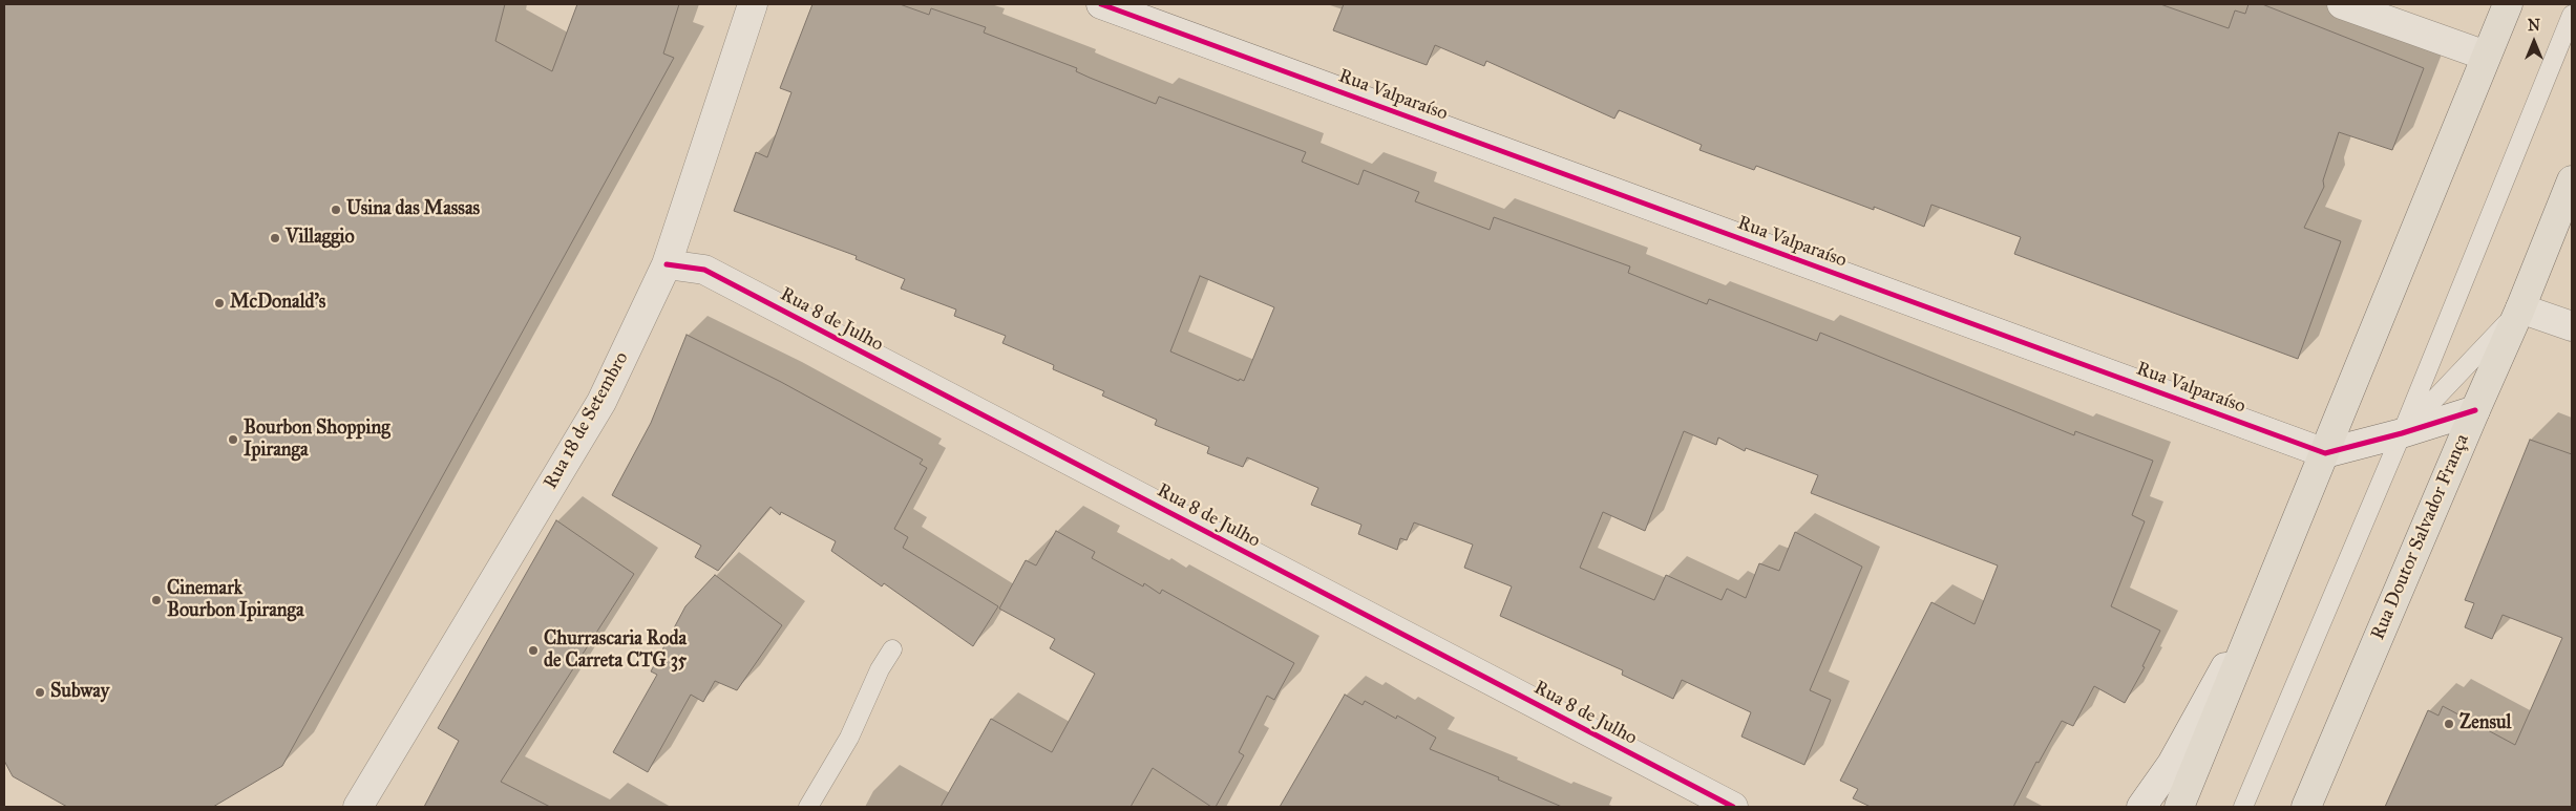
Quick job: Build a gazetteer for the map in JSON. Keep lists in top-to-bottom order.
{
  "streets": {
    "main road": ["Rua Doutor Salvador França"],
    "street": ["Rua Valparaíso", "Rua 8 de Julho", "Rua 18 de Setembro"]
  },
  "crossings": [
    ["Rua 8 de Julho", "Rua 18 de Setembro"]
  ],
  "places": [
    "Usina das Massas",
    "Villaggio",
    "McDonald's",
    "Bourbon Shopping Ipiranga",
    "Cinemark Bourbon Ipiranga",
    "Churrascaria Roda de Carreta CTG 35",
    "Subway",
    "Zensul"
  ],
  "north": "top"
}
